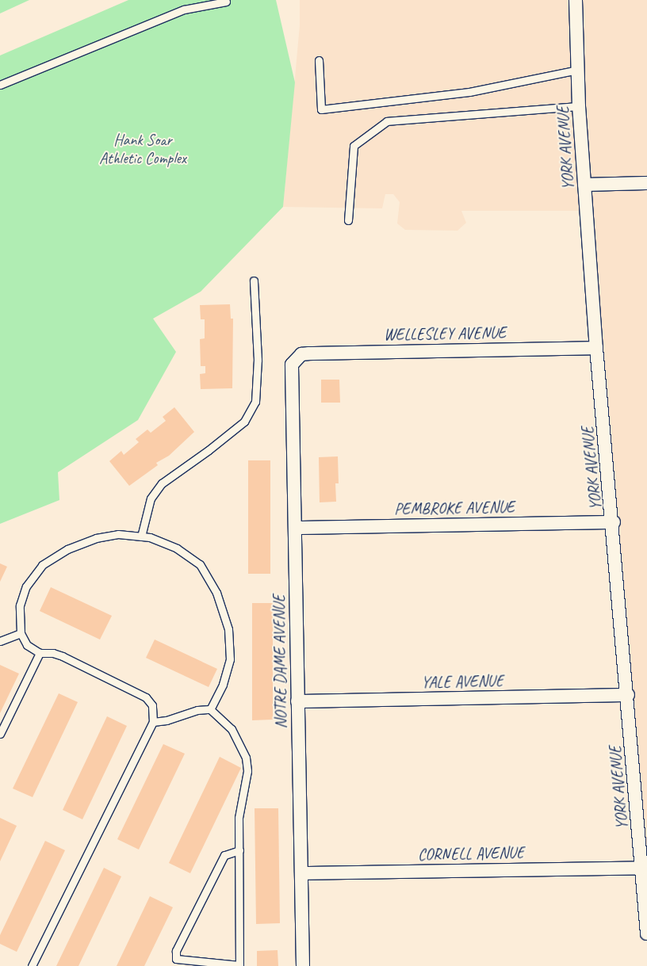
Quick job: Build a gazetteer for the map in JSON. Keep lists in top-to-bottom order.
{
  "streets": {
    "street": [
      "YORK AVENUE",
      "WELLESLEY AVENUE",
      "PEMBROKE AVENUE",
      "NOTRE DAME AVENUE",
      "YALE AVENUE",
      "CORNELL AVENUE"
    ]
  },
  "crossings": [
    ["YORK AVENUE", "WELLESLEY AVENUE"],
    ["YORK AVENUE", "PEMBROKE AVENUE"],
    ["YORK AVENUE", "YALE AVENUE"],
    ["YORK AVENUE", "CORNELL AVENUE"],
    ["WELLESLEY AVENUE", "NOTRE DAME AVENUE"],
    ["PEMBROKE AVENUE", "NOTRE DAME AVENUE"],
    ["NOTRE DAME AVENUE", "YALE AVENUE"],
    ["NOTRE DAME AVENUE", "CORNELL AVENUE"]
  ],
  "parks": ["Hank Soar Athletic Complex"]
}
